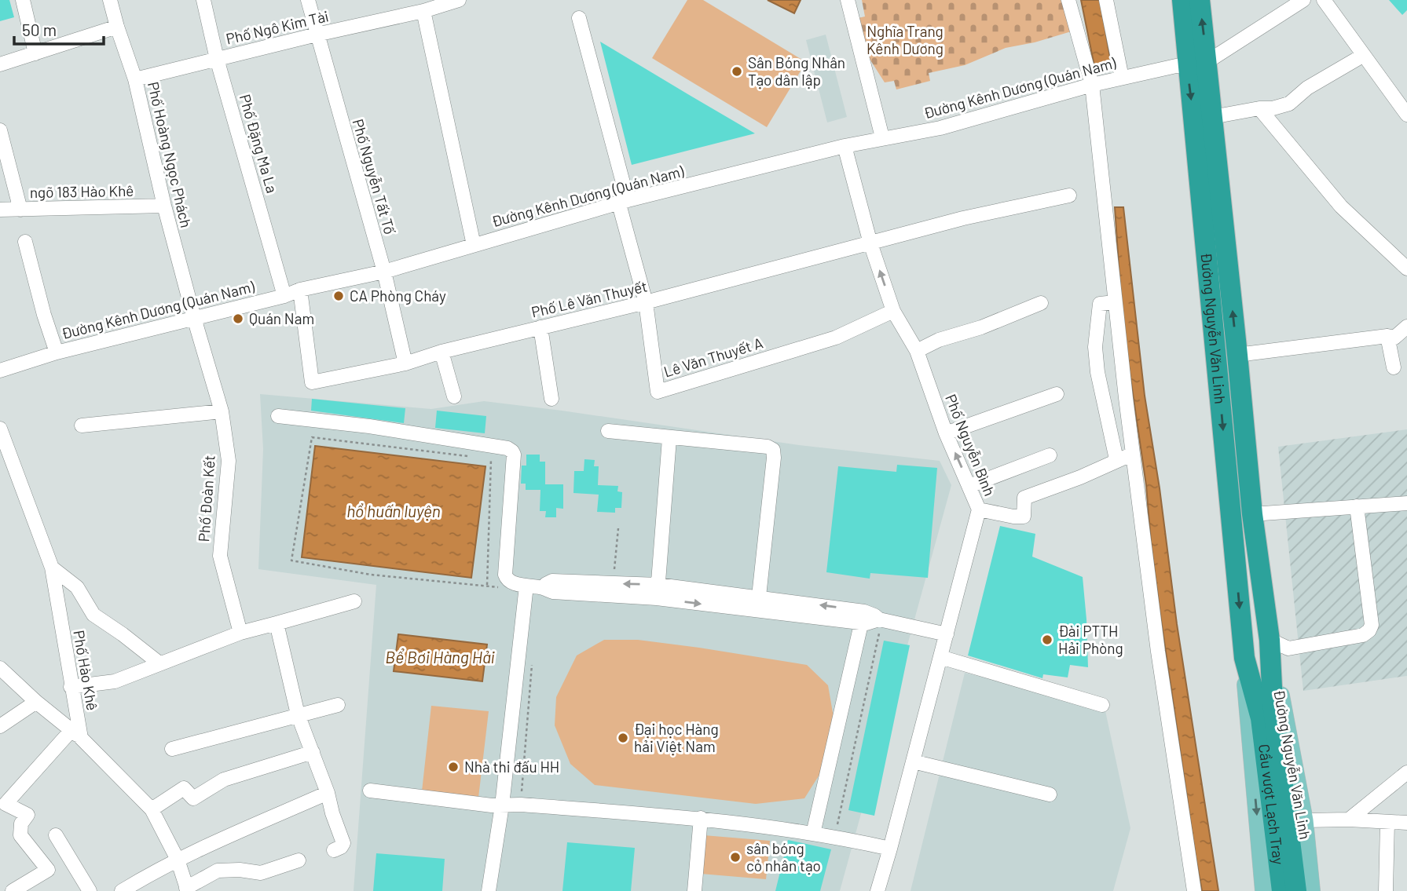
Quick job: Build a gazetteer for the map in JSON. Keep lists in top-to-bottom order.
{
  "streets": {
    "highway": ["Đường Nguyễn Văn Linh", "Cầu vượt Lạch Tray"],
    "street": [
      "Phố Ngô Kim Tài",
      "Đường Kênh Dương (Quán Nam)",
      "Phố Đặng Ma La",
      "Phố Hoàng Ngọc Phách",
      "Phố Nguyễn Tất Tố",
      "ngõ 183 Hào Khê",
      "Phố Lê Văn Thuyết",
      "Lê Văn Thuyết A",
      "Phố Nguyễn Bình",
      "Phố Đoàn Kết",
      "Phố Hào Khê"
    ]
  },
  "crossings": [
    ["Phố Ngô Kim Tài", "Phố Đặng Ma La"],
    ["Phố Ngô Kim Tài", "Phố Hoàng Ngọc Phách"],
    ["Phố Ngô Kim Tài", "Phố Nguyễn Tất Tố"],
    ["Đường Kênh Dương (Quán Nam)", "Phố Đặng Ma La"],
    ["Đường Kênh Dương (Quán Nam)", "Phố Hoàng Ngọc Phách"],
    ["Đường Kênh Dương (Quán Nam)", "Phố Nguyễn Tất Tố"],
    ["Đường Kênh Dương (Quán Nam)", "Phố Lê Văn Thuyết"],
    ["Đường Kênh Dương (Quán Nam)", "Đường Nguyễn Văn Linh"],
    ["Đường Kênh Dương (Quán Nam)", "Lê Văn Thuyết A"],
    ["Đường Kênh Dương (Quán Nam)", "Phố Nguyễn Bình"],
    ["Đường Kênh Dương (Quán Nam)", "Phố Đoàn Kết"],
    ["Phố Hoàng Ngọc Phách", "ngõ 183 Hào Khê"],
    ["Phố Hoàng Ngọc Phách", "Phố Đoàn Kết"],
    ["Phố Nguyễn Tất Tố", "Phố Lê Văn Thuyết"],
    ["Phố Lê Văn Thuyết", "Lê Văn Thuyết A"],
    ["Phố Lê Văn Thuyết", "Phố Nguyễn Bình"],
    ["Đường Nguyễn Văn Linh", "Cầu vượt Lạch Tray"],
    ["Lê Văn Thuyết A", "Phố Nguyễn Bình"]
  ],
  "water": ["hồ huấn luyện", "Bể Bơi Hàng Hải"],
  "parks": ["Nghĩa Trang Kênh Dương"],
  "places": [
    "Sân Bóng Nhân Tạo dân lập",
    "CA Phòng Cháy",
    "Quán Nam",
    "Đài PTTH Hải Phòng",
    "Đại học Hàng hải Việt Nam",
    "Nhà thi đấu HH",
    "sân bóng cỏ nhân tạo"
  ],
  "scale_bar": "50 m"
}
